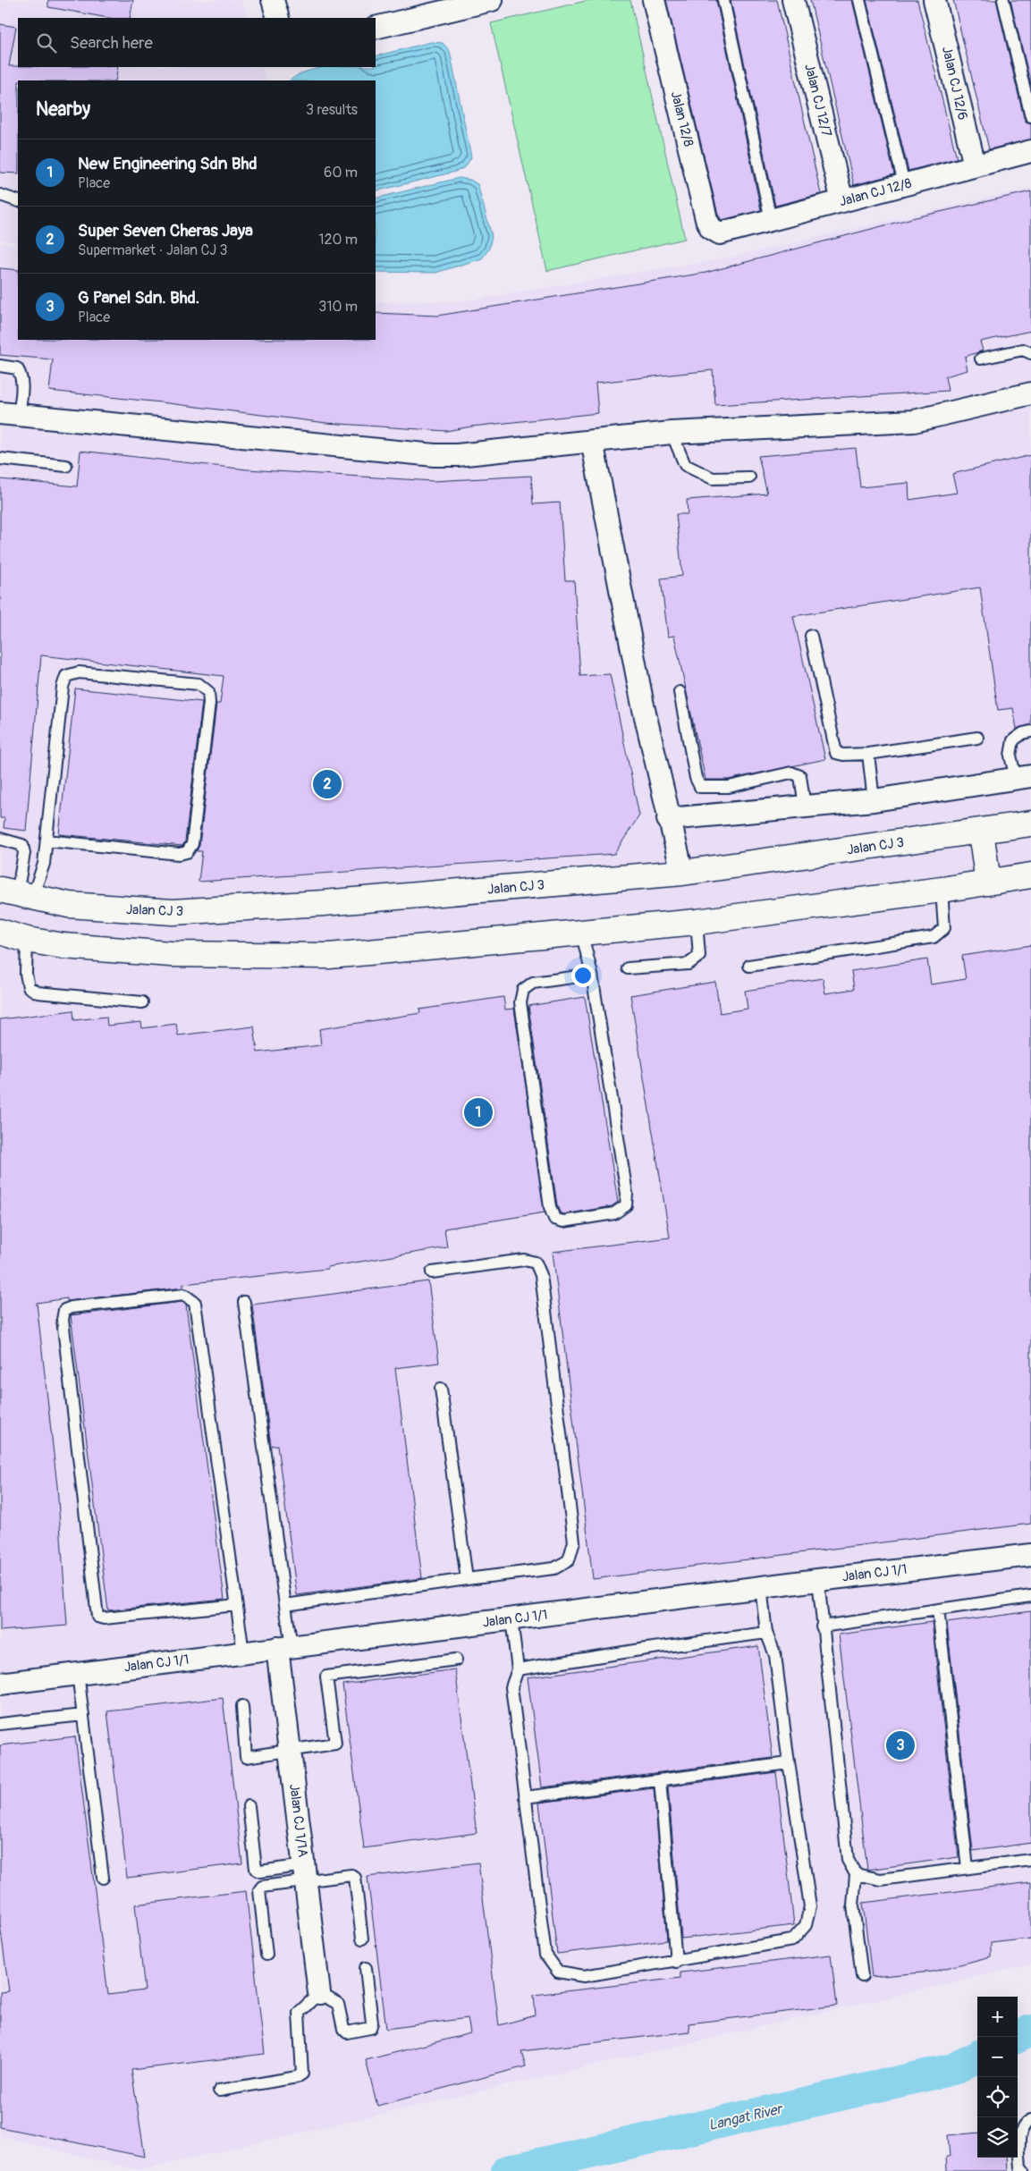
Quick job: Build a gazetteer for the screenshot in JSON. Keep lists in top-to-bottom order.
{
  "streets": {
    "street": [
      "Jalan CJ 12/6",
      "Jalan CJ 12/7",
      "Jalan 12/8",
      "Jalan CJ 12/8",
      "Jalan CJ 3",
      "Jalan CJ 1/1",
      "Jalan CJ 1/1A"
    ]
  },
  "crossings": [
    ["Jalan CJ 12/6", "Jalan CJ 12/8"],
    ["Jalan CJ 12/7", "Jalan CJ 12/8"],
    ["Jalan 12/8", "Jalan CJ 12/8"],
    ["Jalan CJ 1/1", "Jalan CJ 1/1A"]
  ],
  "water": ["Langat River"],
  "page": {
    "search": "Search here",
    "heading": ["Nearby", "3 results"],
    "list": [
      {
        "mark": "1",
        "name": "New Engineering Sdn Bhd",
        "note": "Place",
        "value": "60 m"
      },
      {
        "mark": "2",
        "name": "Super Seven Cheras Jaya",
        "note": "Supermarket · Jalan CJ 3",
        "value": "120 m"
      },
      {
        "mark": "3",
        "name": "G Panel Sdn. Bhd.",
        "note": "Place",
        "value": "310 m"
      }
    ],
    "pins": ["2", "1", "3"],
    "map_buttons": ["+", "−"]
  }
}
